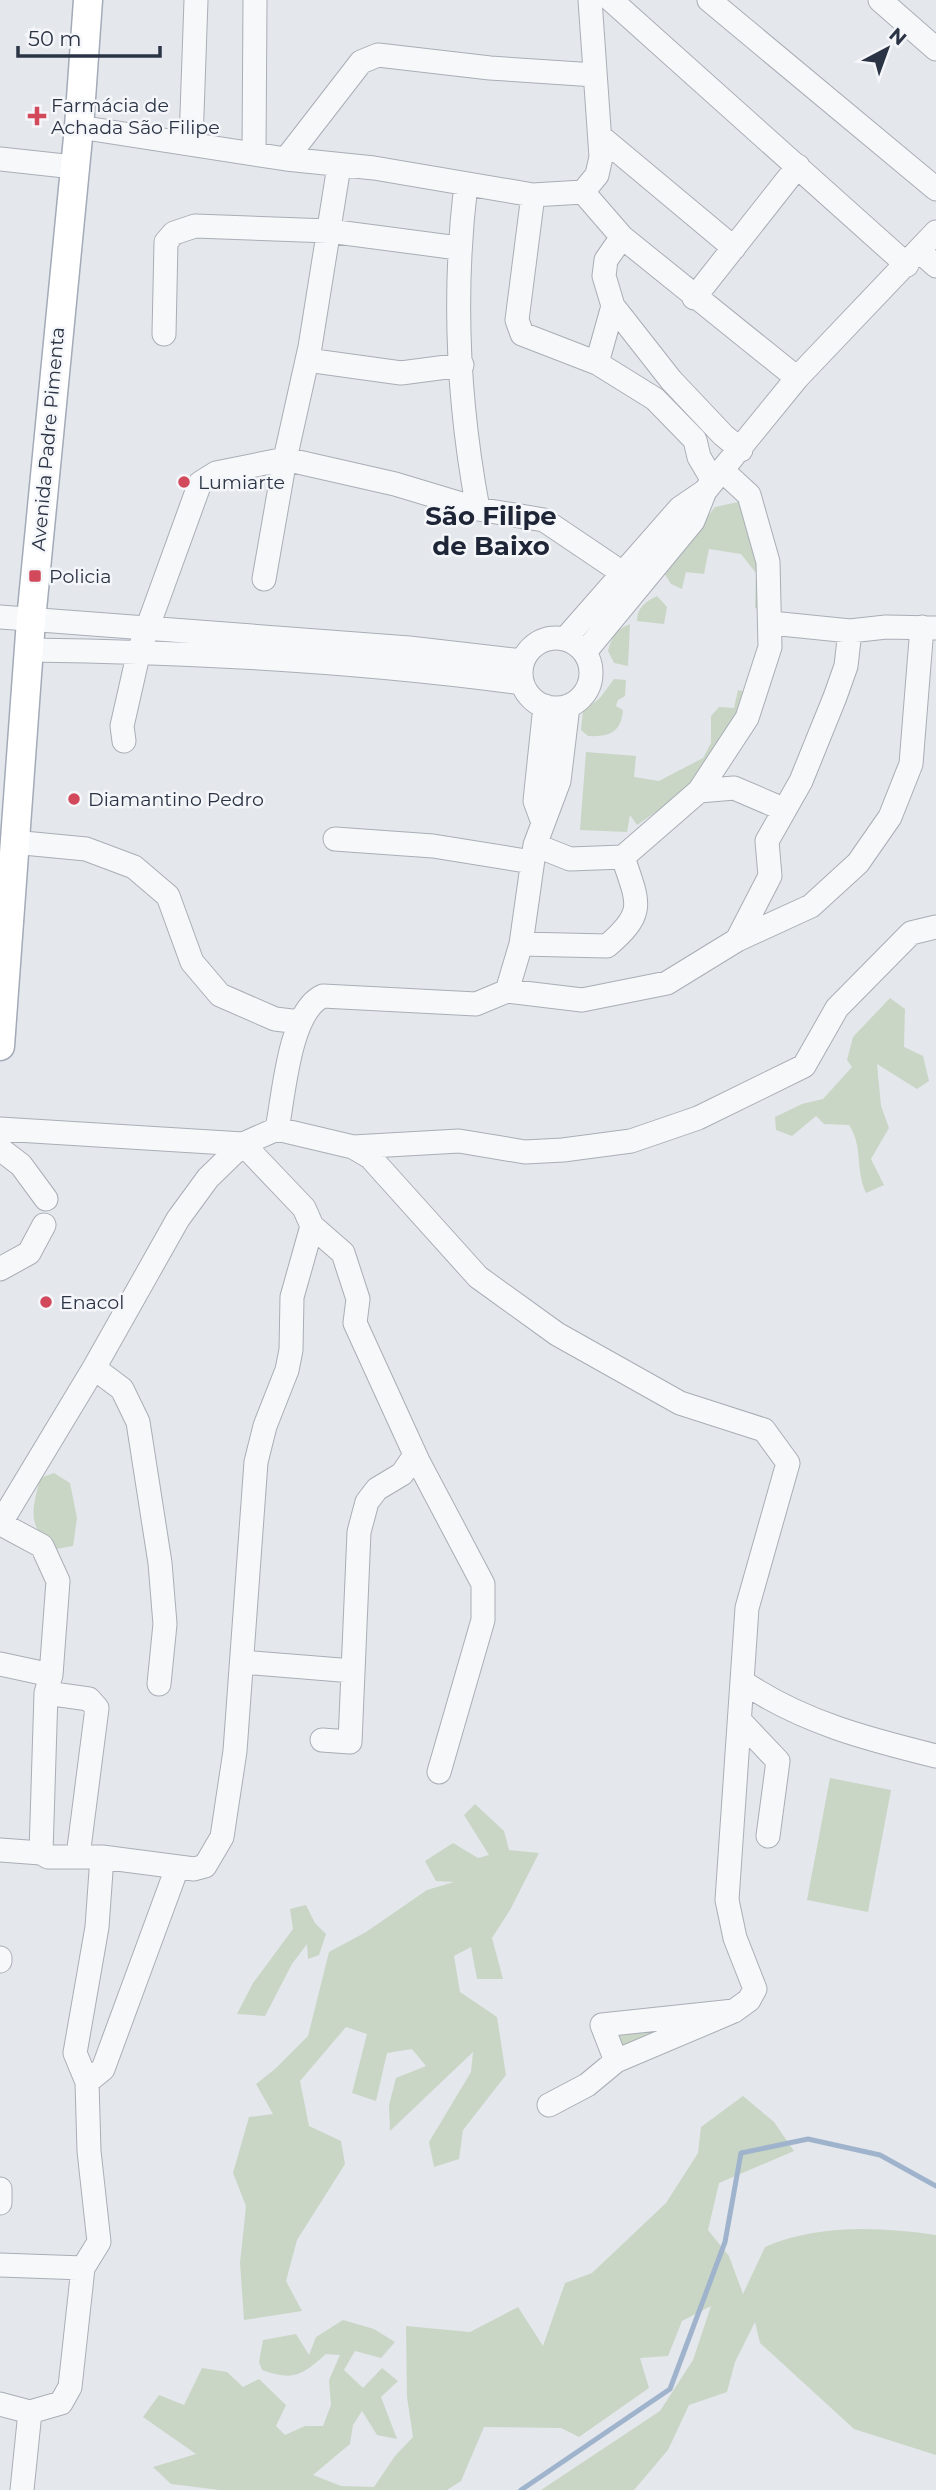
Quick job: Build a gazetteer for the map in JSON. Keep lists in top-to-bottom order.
{
  "streets": {
    "main road": ["Avenida Padre Pimenta"]
  },
  "districts": ["São Filipe de Baixo"],
  "places": {
    "health": ["Farmácia de Achada São Filipe"],
    "other": ["Lumiarte", "Diamantino Pedro", "Enacol"],
    "transit": ["Policia"]
  },
  "scale_bar": "50 m",
  "north": "top right"
}
